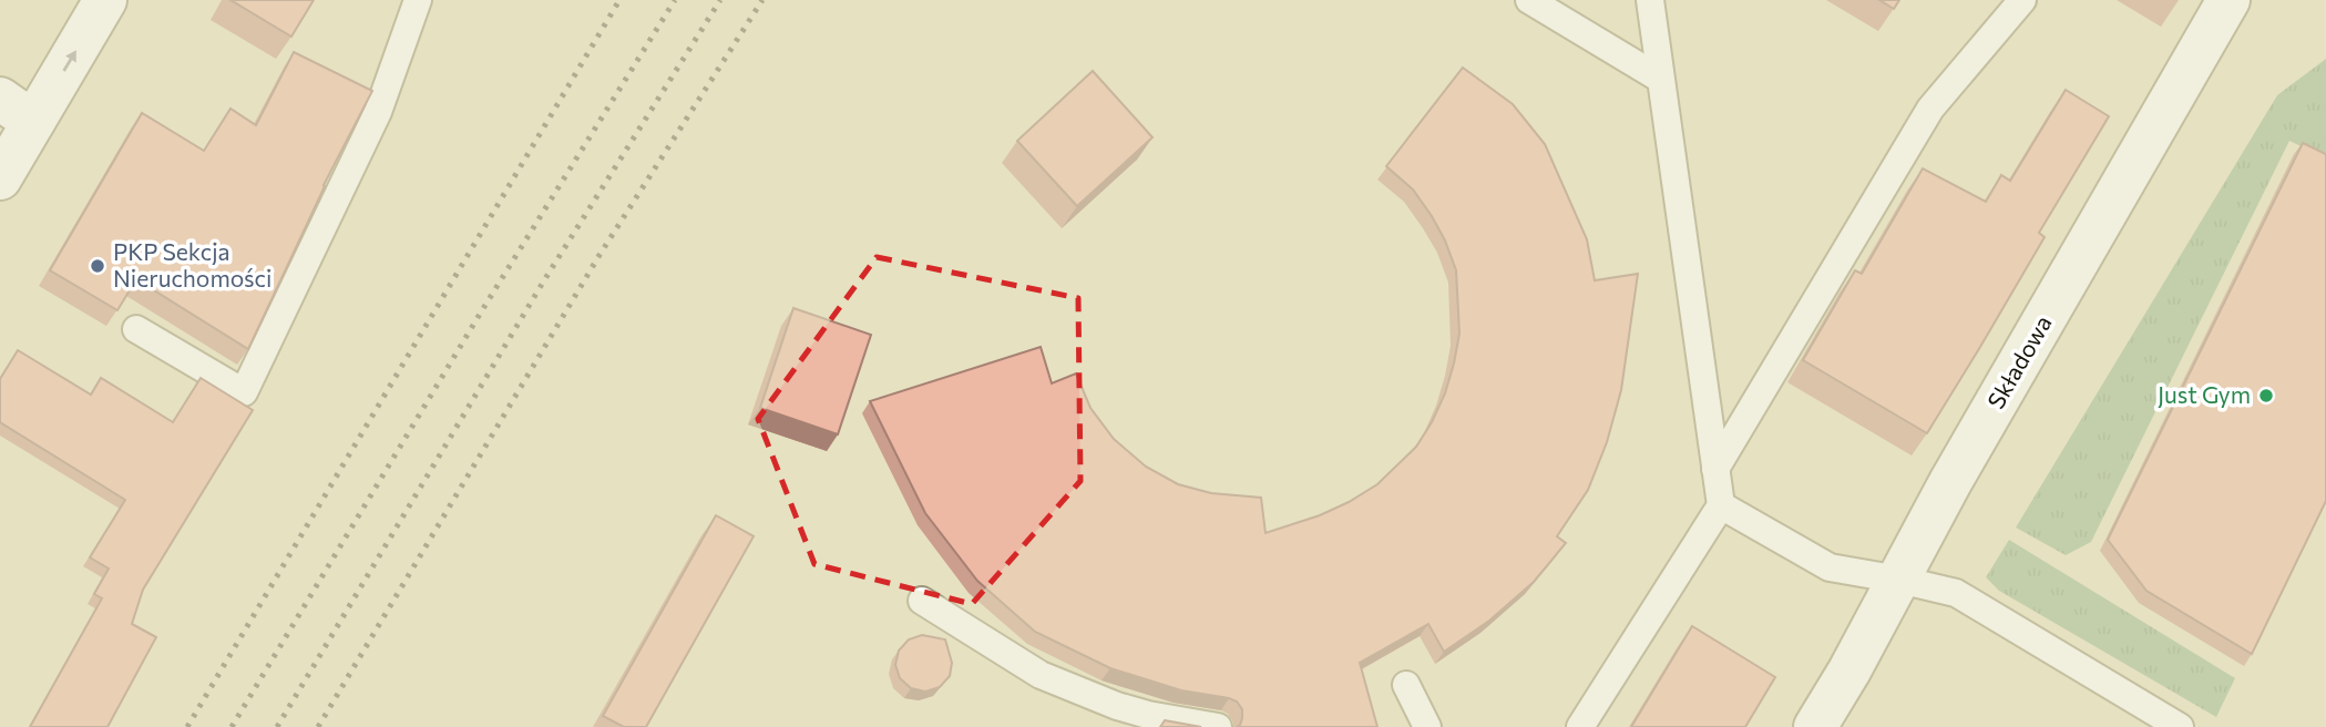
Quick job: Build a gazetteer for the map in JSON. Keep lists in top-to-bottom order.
{
  "streets": {
    "street": ["Składowa"]
  },
  "places": ["PKP Sekcja Nieruchomości", "Just Gym"]
}
